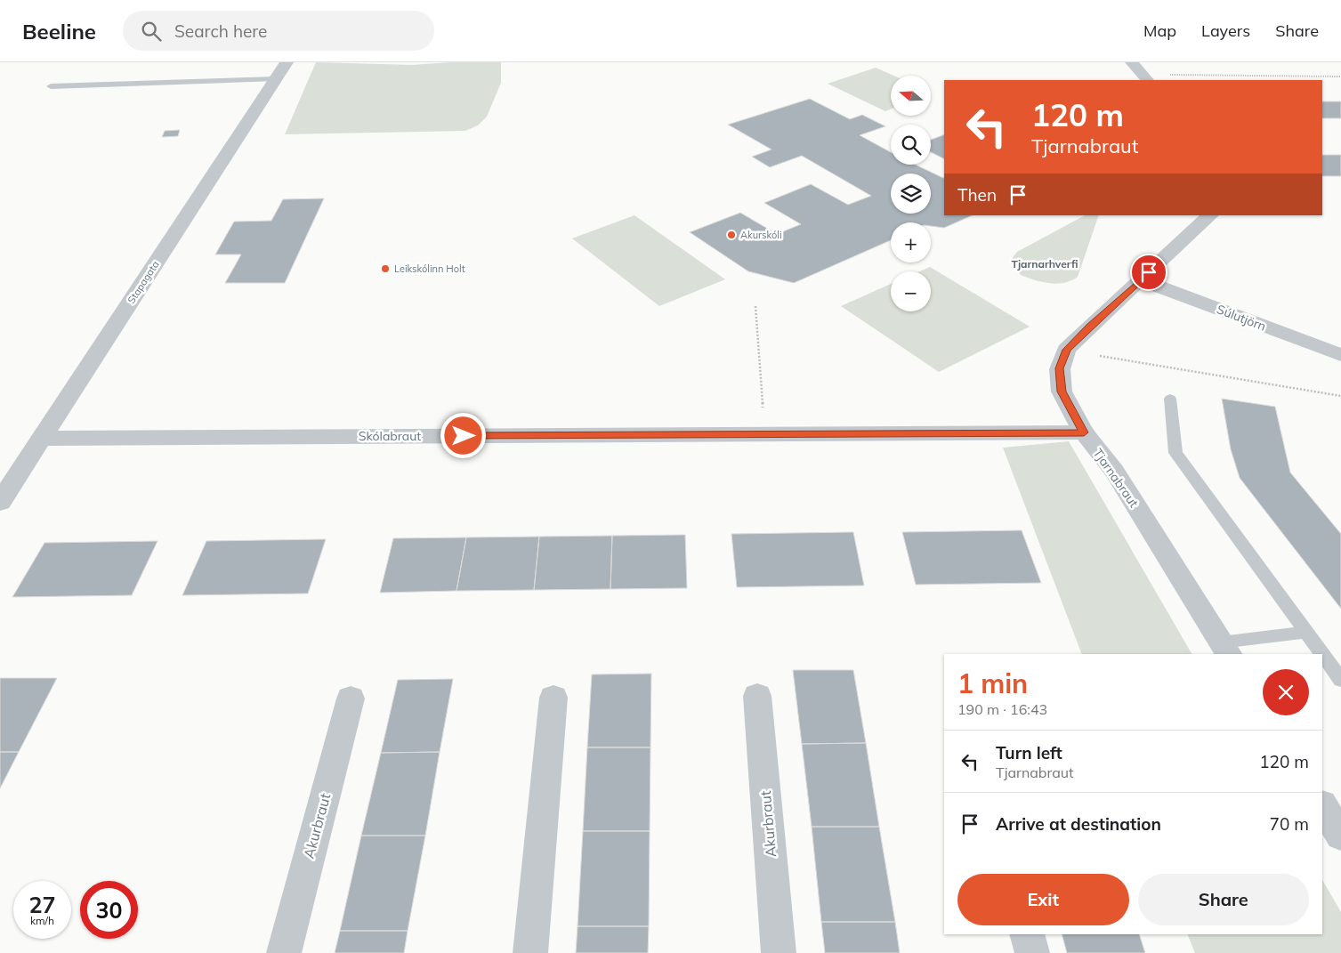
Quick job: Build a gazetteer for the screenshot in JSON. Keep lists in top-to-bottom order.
{
  "streets": {
    "street": [
      "Stapagata",
      "Súlutjörn",
      "Skólabraut",
      "Tjarnabraut",
      "Akurbraut"
    ]
  },
  "crossings": [
    ["Stapagata", "Skólabraut"],
    ["Súlutjörn", "Tjarnabraut"],
    ["Skólabraut", "Tjarnabraut"]
  ],
  "districts": ["Tjarnarhverfi"],
  "places": ["Akurskóli", "Leikskólinn Holt"],
  "north": "left",
  "page": {
    "header": "Beeline",
    "search": "Search here",
    "nav": ["Map", "Layers", "Share"],
    "map_buttons": ["+", "−"],
    "turn": ["120 m", "Tjarnabraut"],
    "then": "Then",
    "heading": ["1 min", "190 m · 16:43"],
    "list": [
      {
        "name": "Turn left",
        "note": "Tjarnabraut",
        "value": "120 m"
      },
      {
        "name": "Arrive at destination",
        "value": "70 m"
      }
    ],
    "buttons": ["Exit", "Share"],
    "speed": "27 km/h",
    "limit": "30"
  }
}
